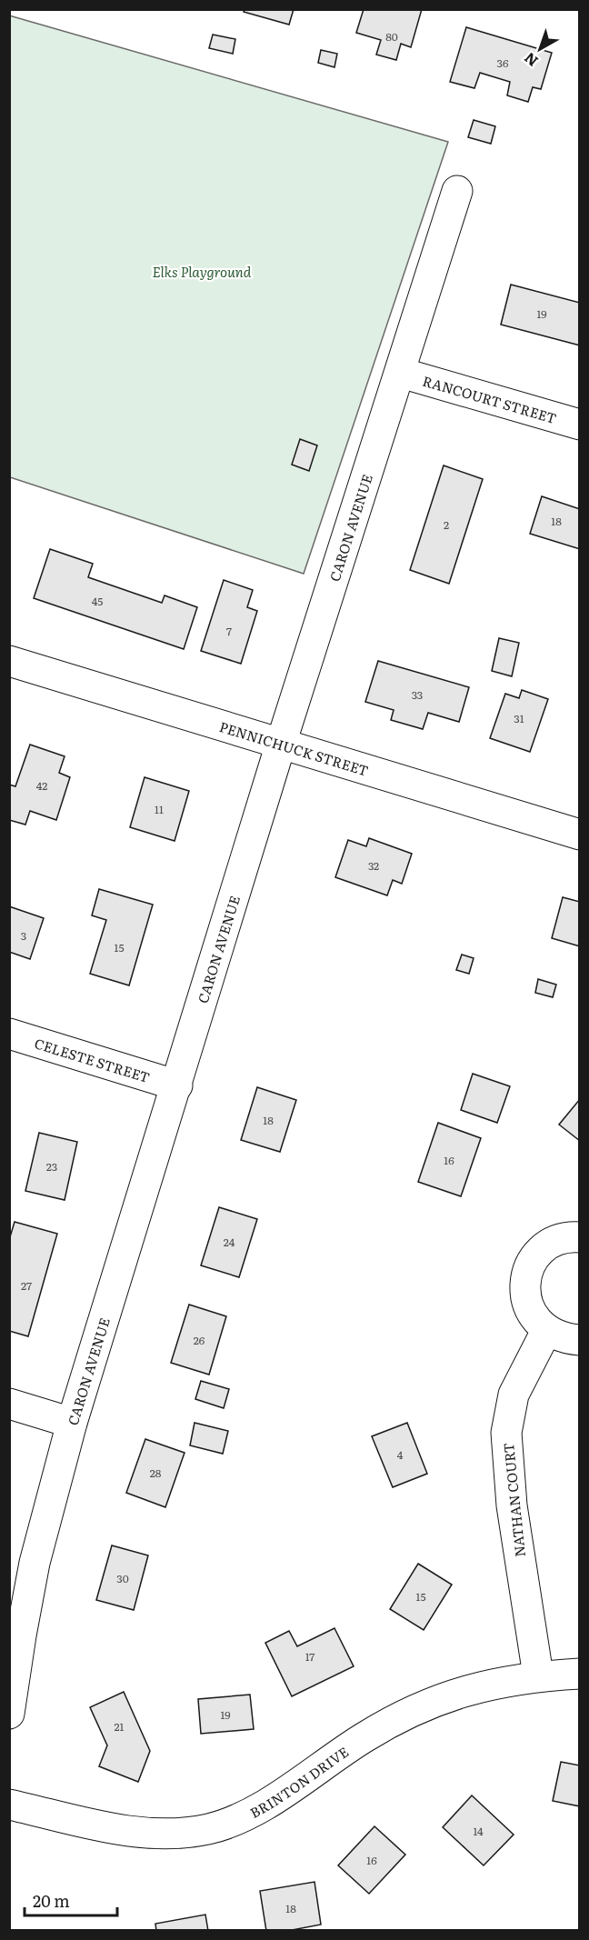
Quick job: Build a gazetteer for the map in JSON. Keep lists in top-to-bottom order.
{
  "streets": {
    "street": [
      "RANCOURT STREET",
      "CARON AVENUE",
      "PENNICHUCK STREET",
      "CELESTE STREET",
      "NATHAN COURT",
      "BRINTON DRIVE"
    ]
  },
  "crossings": [
    ["RANCOURT STREET", "CARON AVENUE"],
    ["CARON AVENUE", "PENNICHUCK STREET"],
    ["CARON AVENUE", "CELESTE STREET"],
    ["NATHAN COURT", "BRINTON DRIVE"]
  ],
  "parks": ["Elks Playground"],
  "house_numbers": [
    "80",
    "36",
    "19",
    "18",
    "2",
    "45",
    "7",
    "33",
    "31",
    "42",
    "11",
    "32",
    "3",
    "15",
    "18",
    "16",
    "23",
    "24",
    "27",
    "26",
    "4",
    "28",
    "30",
    "15",
    "17",
    "19",
    "21",
    "14",
    "16",
    "18"
  ],
  "scale_bar": "20 m",
  "north": "bottom left"
}
